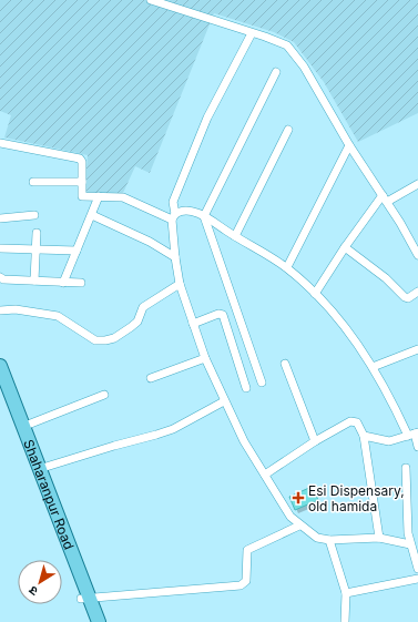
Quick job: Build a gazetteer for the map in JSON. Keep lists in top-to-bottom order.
{
  "streets": {
    "main road": ["Shaharanpur Road"]
  },
  "places": {
    "health": ["Esi Dispensary, old hamida"]
  },
  "north": "bottom left"
}
